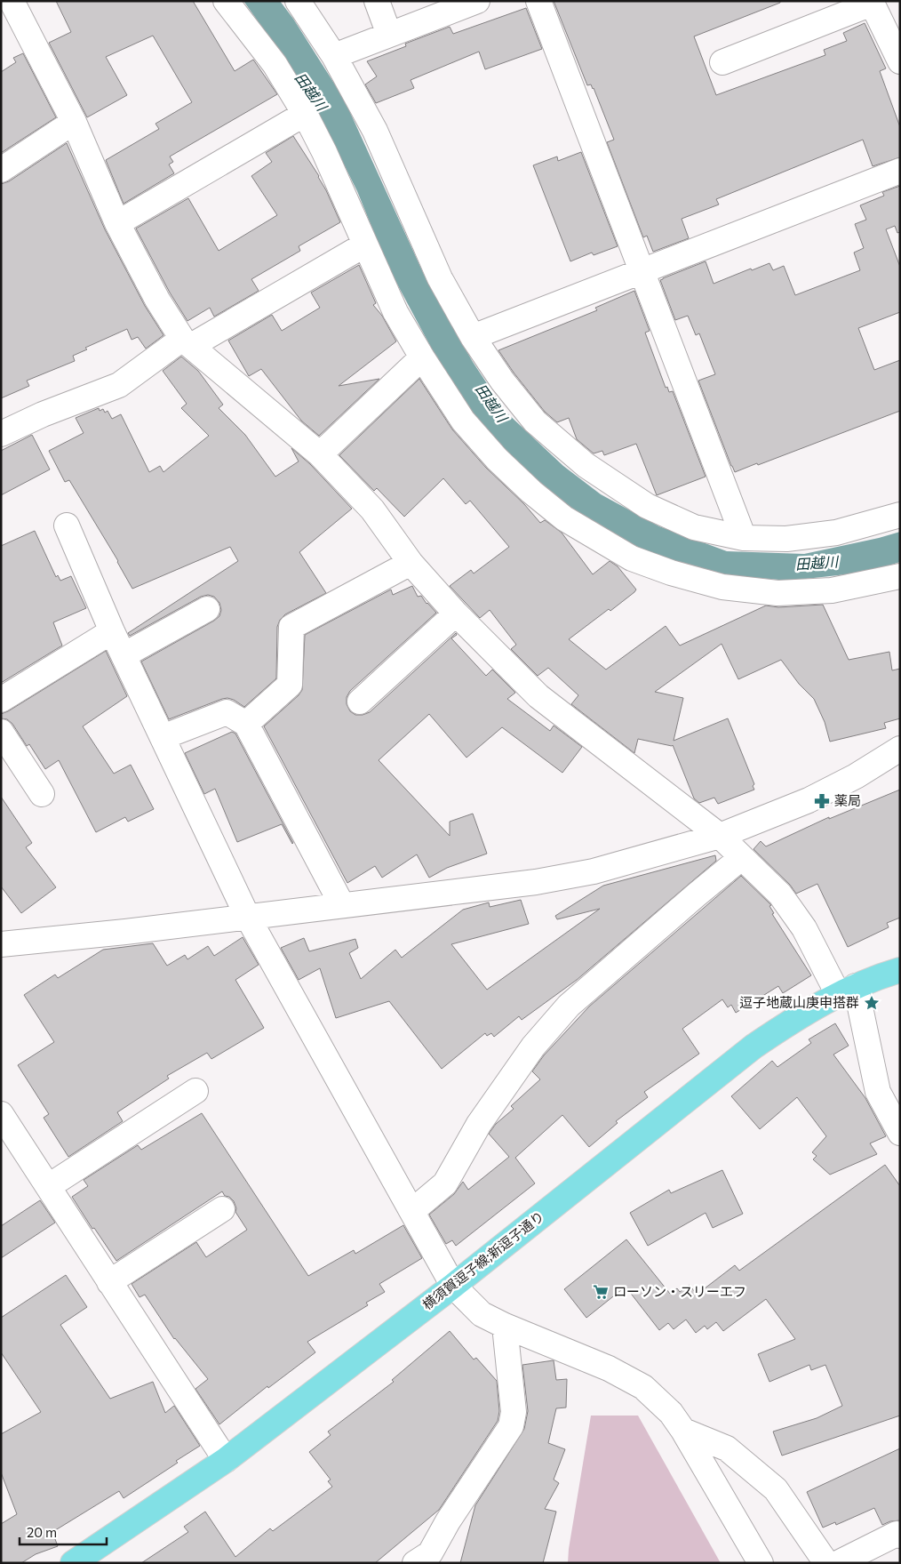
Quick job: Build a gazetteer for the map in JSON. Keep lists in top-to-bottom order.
{
  "streets": {
    "main road": ["横須賀逗子線;新逗子通り"]
  },
  "water": ["田越川"],
  "places": {
    "pharmacy": ["薬局"],
    "place": ["逗子地蔵山庚申搭群"],
    "supermarket": ["ローソン・スリーエフ"]
  },
  "scale_bar": "20 m"
}
